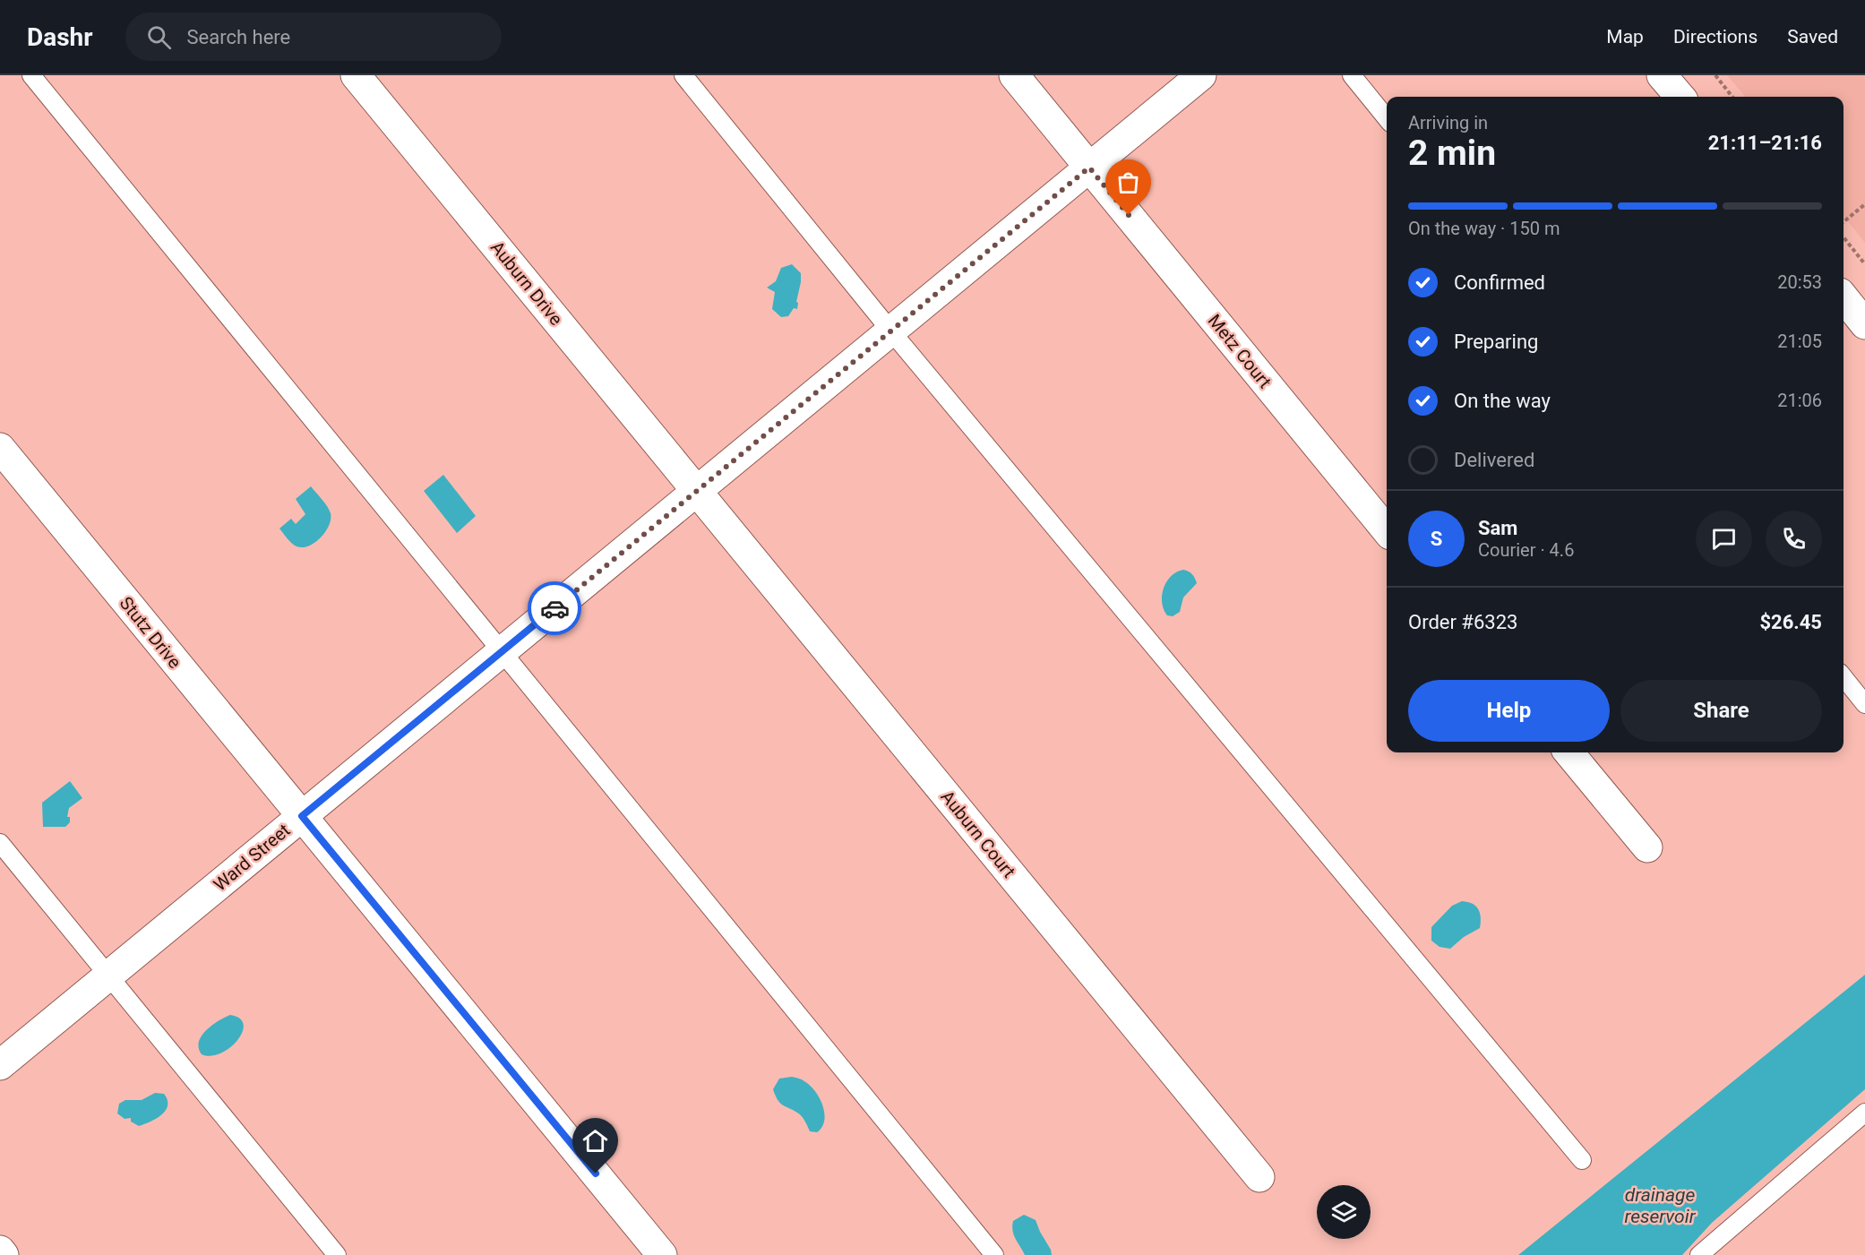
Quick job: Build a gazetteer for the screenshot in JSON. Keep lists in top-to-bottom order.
{
  "streets": {
    "street": [
      "Auburn Drive",
      "Metz Court",
      "Stutz Drive",
      "Auburn Court",
      "Ward Street"
    ]
  },
  "crossings": [
    ["Auburn Drive", "Auburn Court"],
    ["Auburn Drive", "Ward Street"],
    ["Metz Court", "Ward Street"],
    ["Stutz Drive", "Ward Street"],
    ["Auburn Court", "Ward Street"]
  ],
  "water": ["drainage reservoir"],
  "page": {
    "header": "Dashr",
    "search": "Search here",
    "nav": ["Map", "Directions", "Saved"],
    "heading": ["2 min", "Arriving in", "21:11–21:16"],
    "panel": [
      "Sam",
      "Courier · 4.6",
      "Order #6323",
      "$26.45"
    ],
    "bar": "On the way · 150 m",
    "list": [
      ["Confirmed", "20:53"],
      ["Preparing", "21:05"],
      ["On the way", "21:06"],
      "Delivered"
    ],
    "round": "S",
    "buttons": ["Help", "Share"]
  }
}
